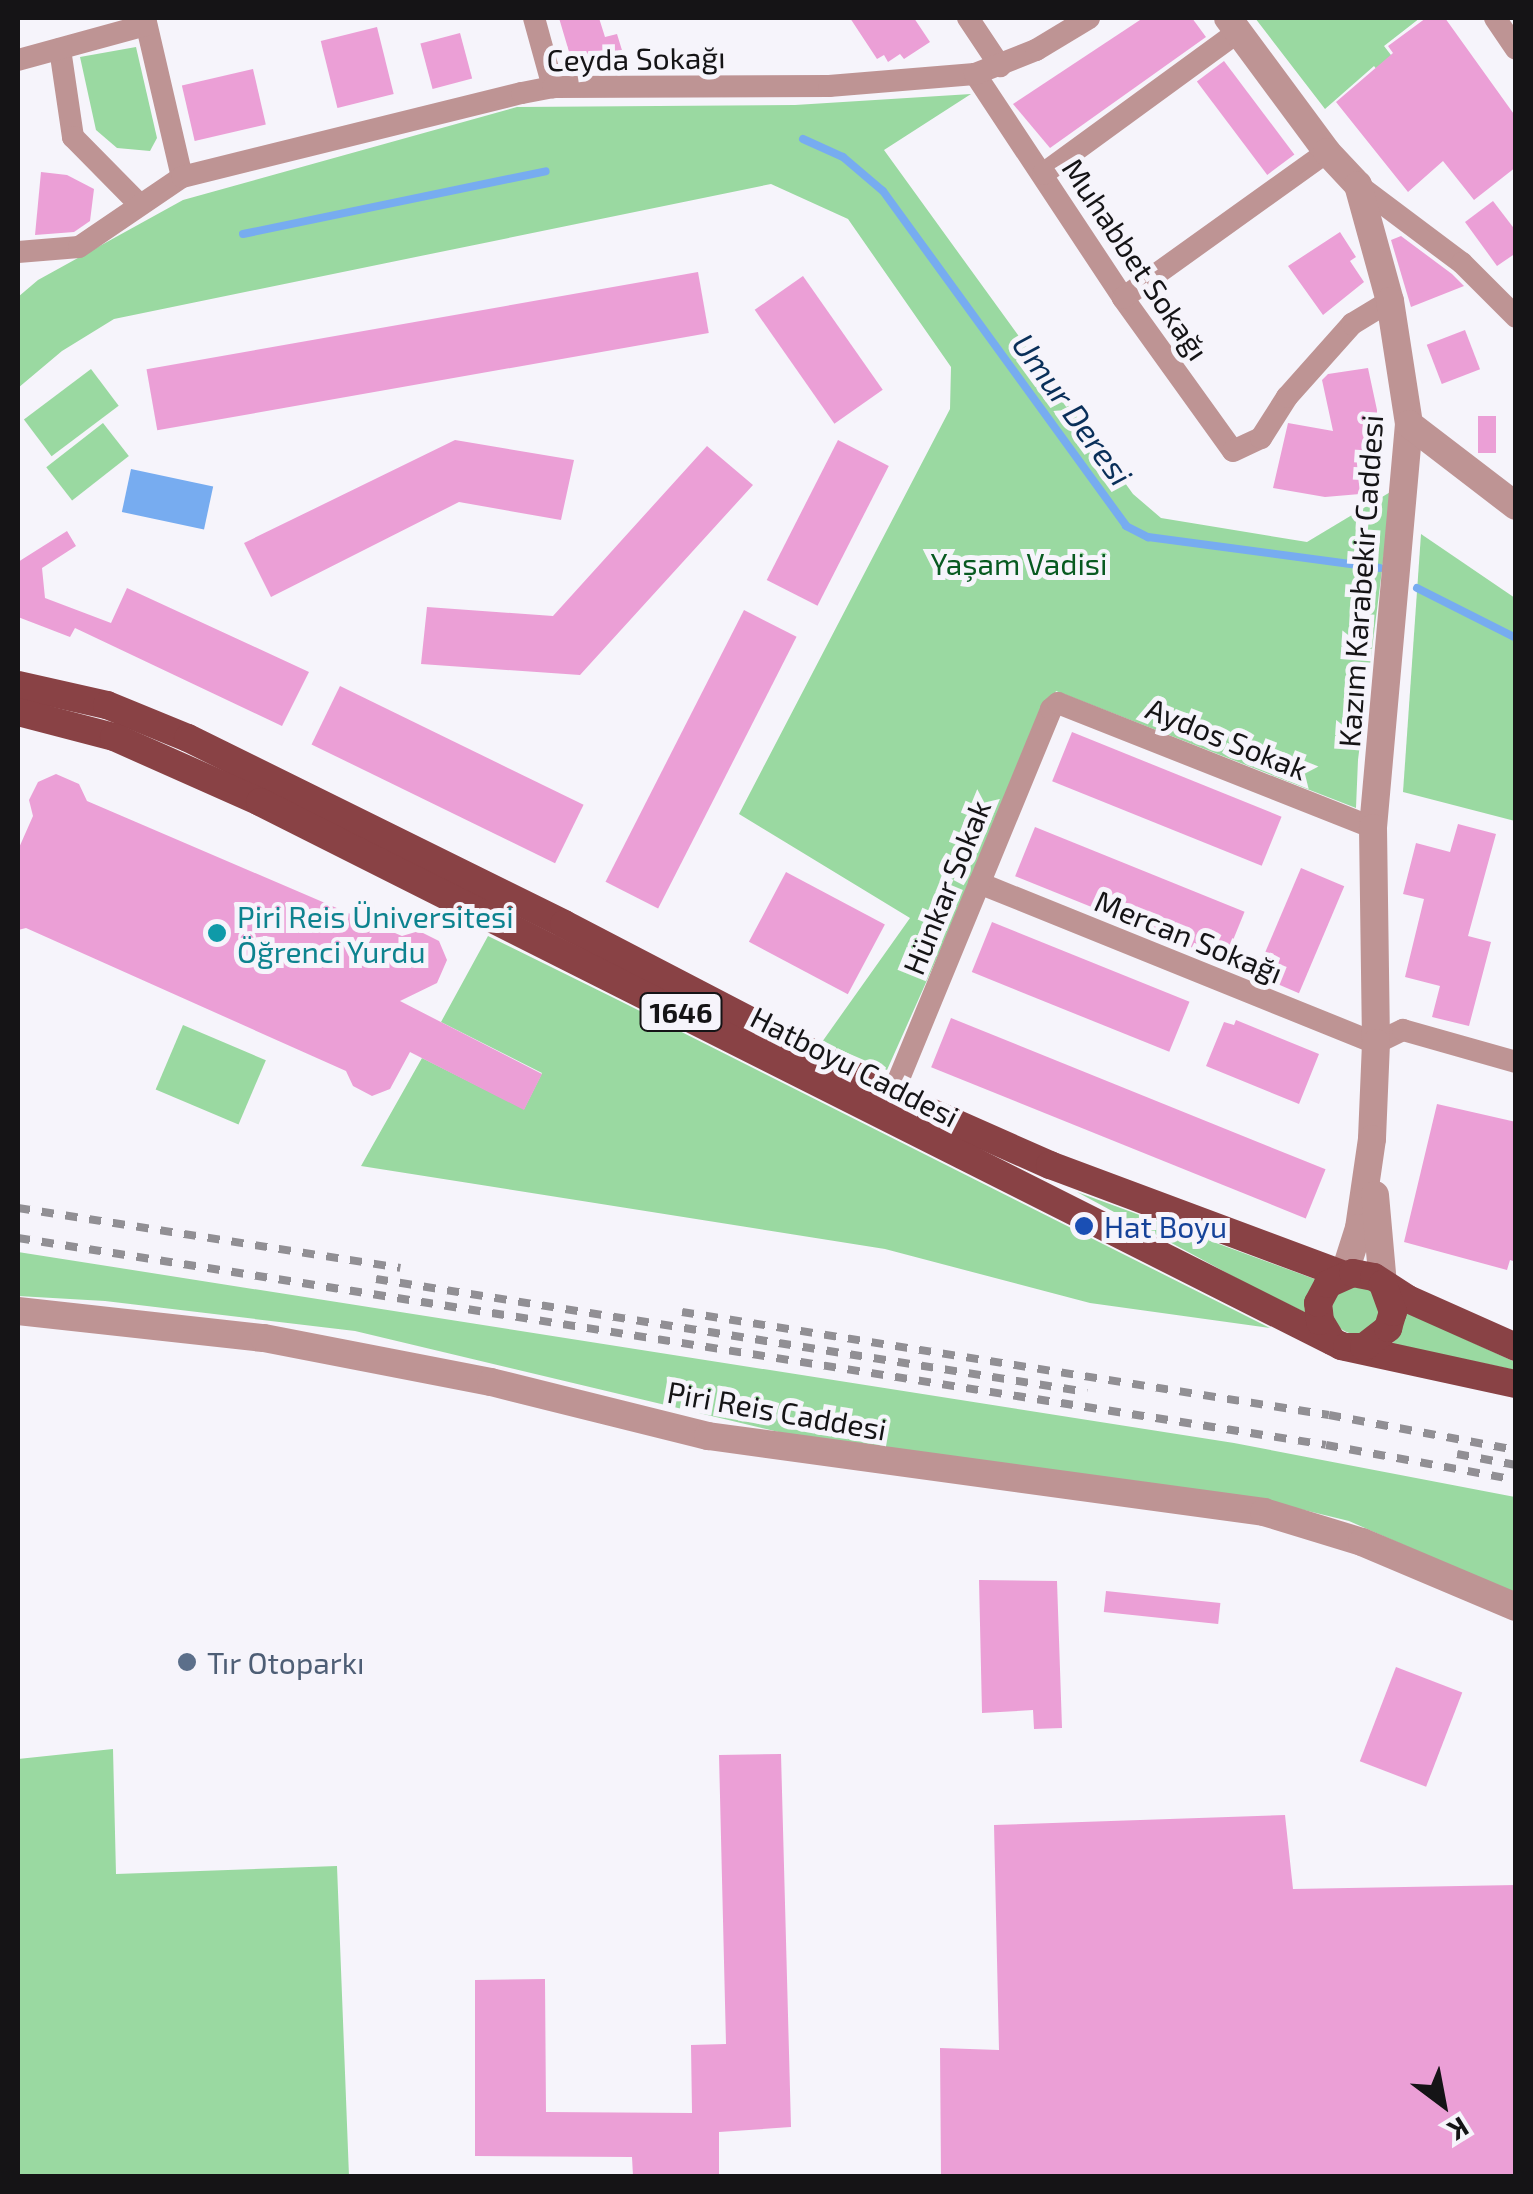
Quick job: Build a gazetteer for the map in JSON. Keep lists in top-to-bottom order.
{
  "streets": {
    "main road": ["1646", "Hatboyu Caddesi"],
    "street": [
      "Ceyda Sokağı",
      "Muhabbet Sokağı",
      "Kazım Karabekir Caddesi",
      "Aydos Sokak",
      "Hünkar Sokak",
      "Mercan Sokağı",
      "Piri Reis Caddesi"
    ]
  },
  "crossings": [
    ["Ceyda Sokağı", "Muhabbet Sokağı"],
    ["Muhabbet Sokağı", "Kazım Karabekir Caddesi"],
    ["Kazım Karabekir Caddesi", "Aydos Sokak"],
    ["Kazım Karabekir Caddesi", "Mercan Sokağı"],
    ["Aydos Sokak", "Hünkar Sokak"],
    ["Hünkar Sokak", "Mercan Sokağı"],
    ["Hünkar Sokak", "Hatboyu Caddesi"]
  ],
  "water": ["Umur Deresi"],
  "parks": ["Yaşam Vadisi"],
  "places": ["Piri Reis Üniversitesi Öğrenci Yurdu", "Hat Boyu", "Tır Otoparkı"],
  "north": "bottom right"
}
